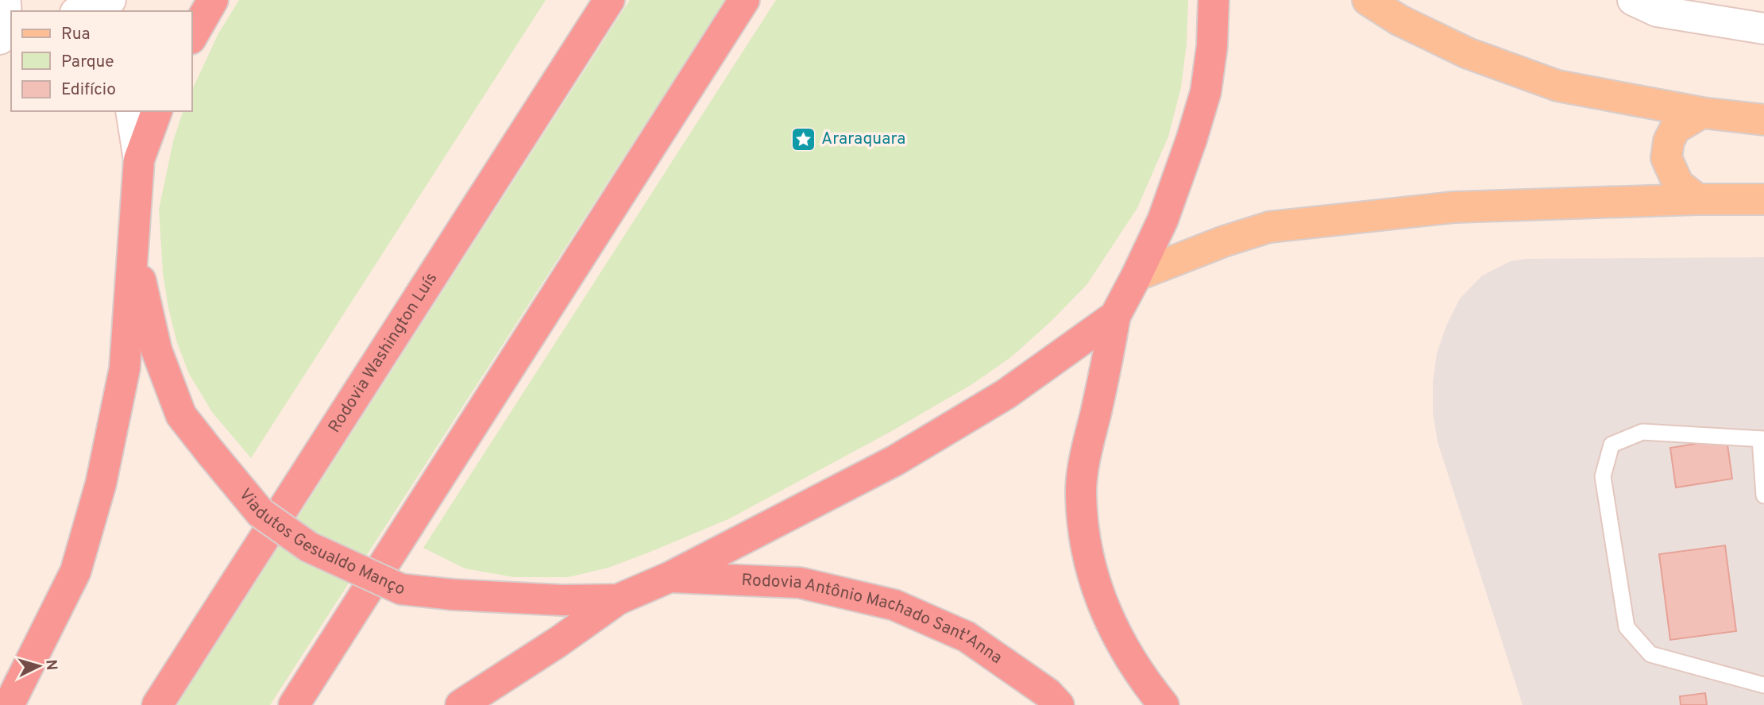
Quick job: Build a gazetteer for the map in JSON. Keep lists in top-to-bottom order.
{
  "streets": {
    "highway": ["Rodovia Washington Luís", "Viadutos Gesualdo Manço", "Rodovia Antônio Machado Sant'Anna"]
  },
  "places": {
    "place": ["Araraquara"]
  },
  "legend": ["Rua", "Parque", "Edifício"],
  "north": "right"
}
